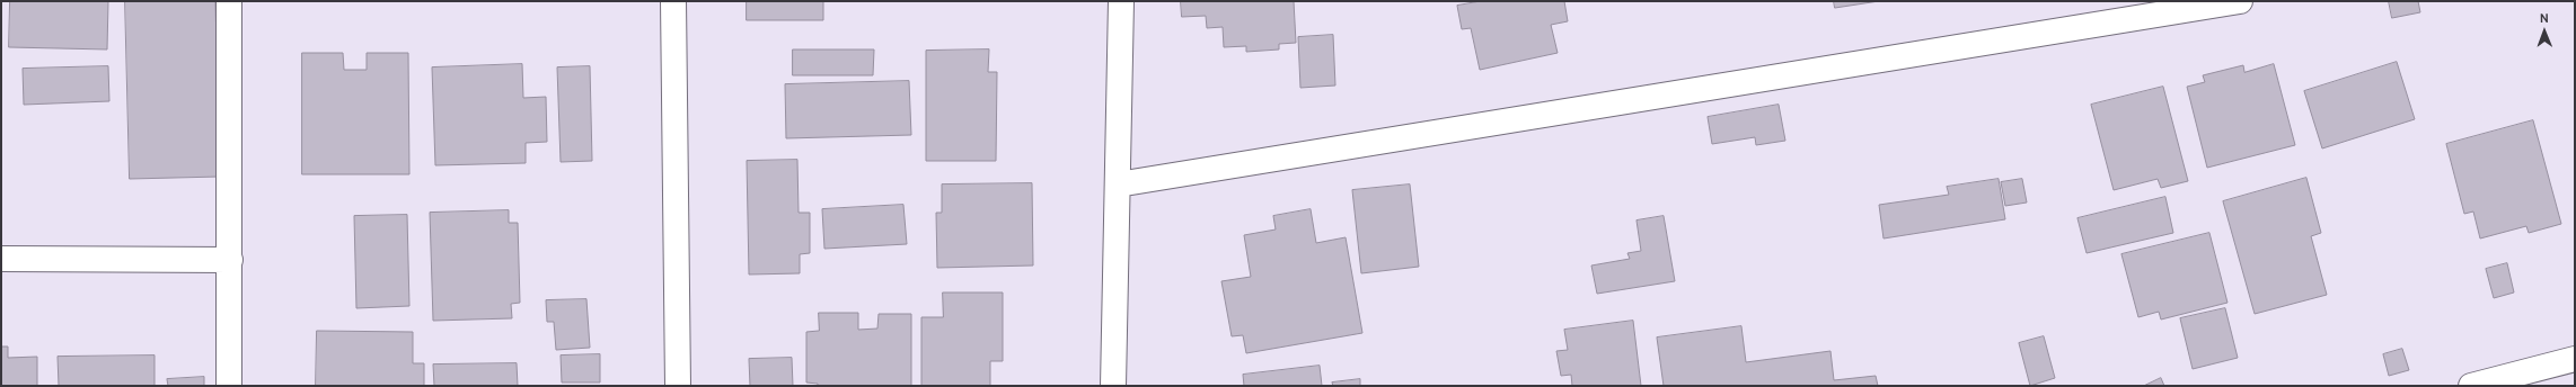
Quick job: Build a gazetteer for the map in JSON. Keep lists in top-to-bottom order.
{
  "north": "top"
}
